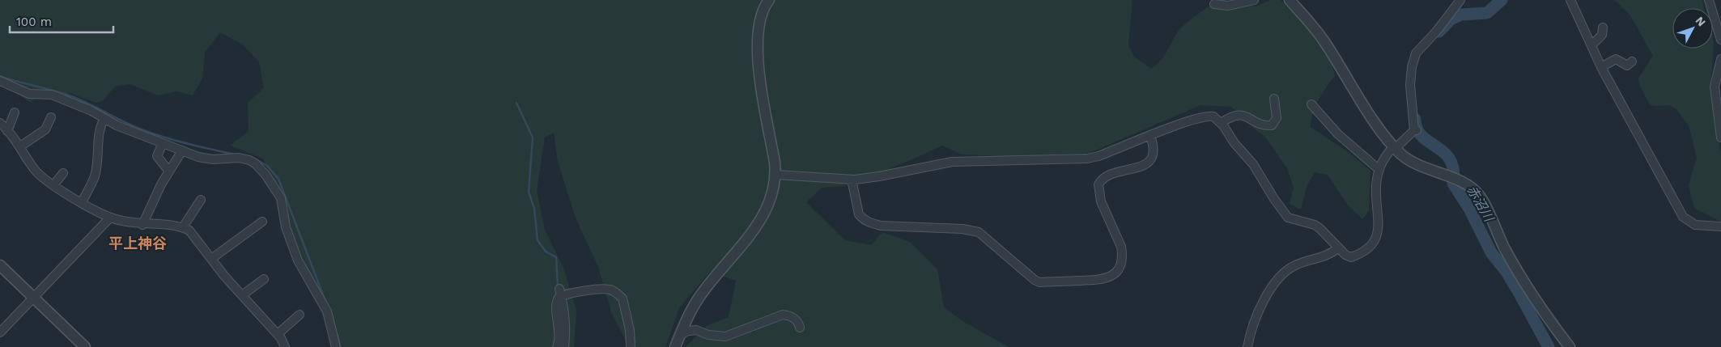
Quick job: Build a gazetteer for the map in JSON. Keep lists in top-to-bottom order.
{
  "districts": ["平上神谷"],
  "water": ["赤沼川"],
  "scale_bar": "100 m",
  "north": "top right"
}
